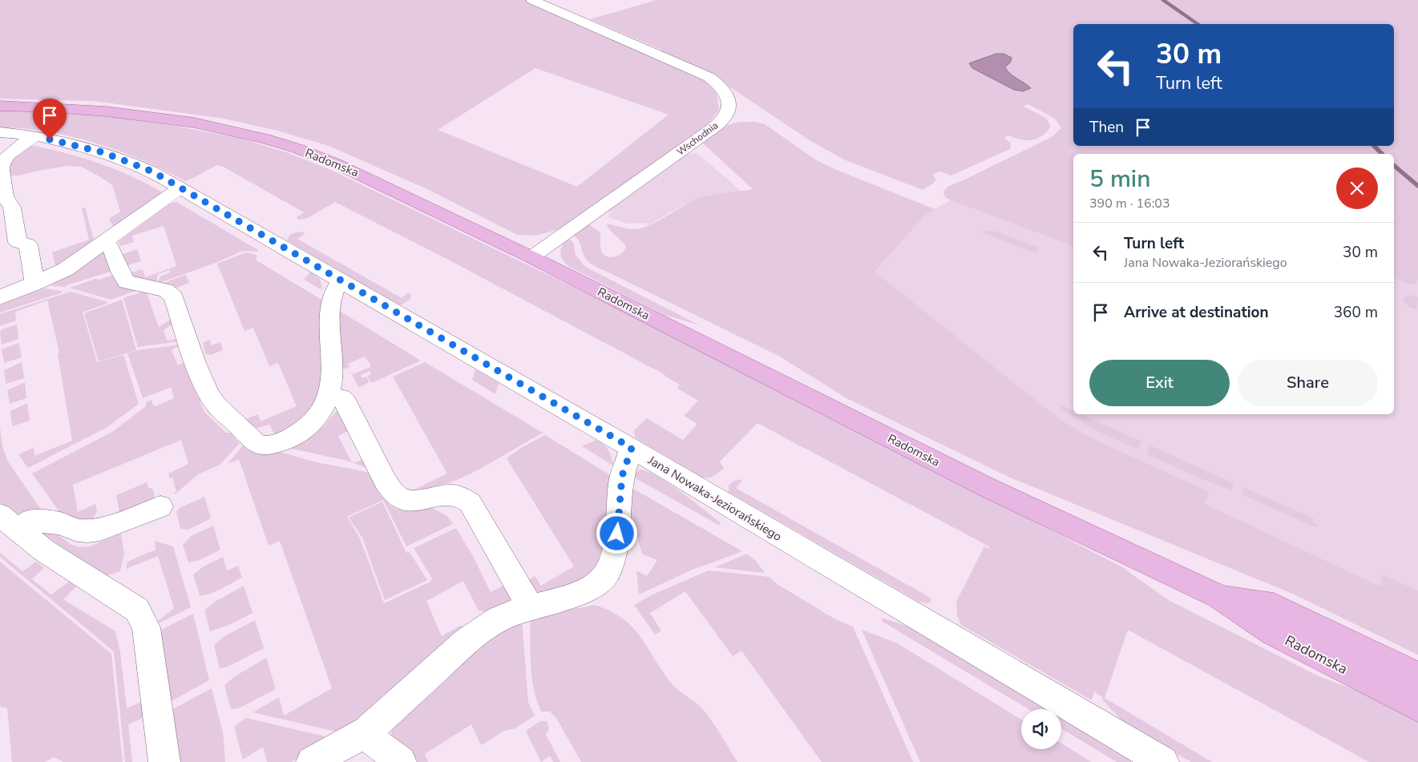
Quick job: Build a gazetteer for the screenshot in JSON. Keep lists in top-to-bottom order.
{
  "streets": {
    "main road": ["Radomska"],
    "street": ["Wschodnia", "Jana Nowaka-Jeziorańskiego"]
  },
  "crossings": [
    ["Wschodnia", "Radomska"]
  ],
  "page": {
    "turn": ["30 m", "Turn left"],
    "then": "Then",
    "heading": ["5 min", "390 m · 16:03"],
    "list": [
      {
        "name": "Turn left",
        "note": "Jana Nowaka-Jeziorańskiego",
        "value": "30 m"
      },
      {
        "name": "Arrive at destination",
        "value": "360 m"
      }
    ],
    "buttons": ["Exit", "Share"]
  }
}
